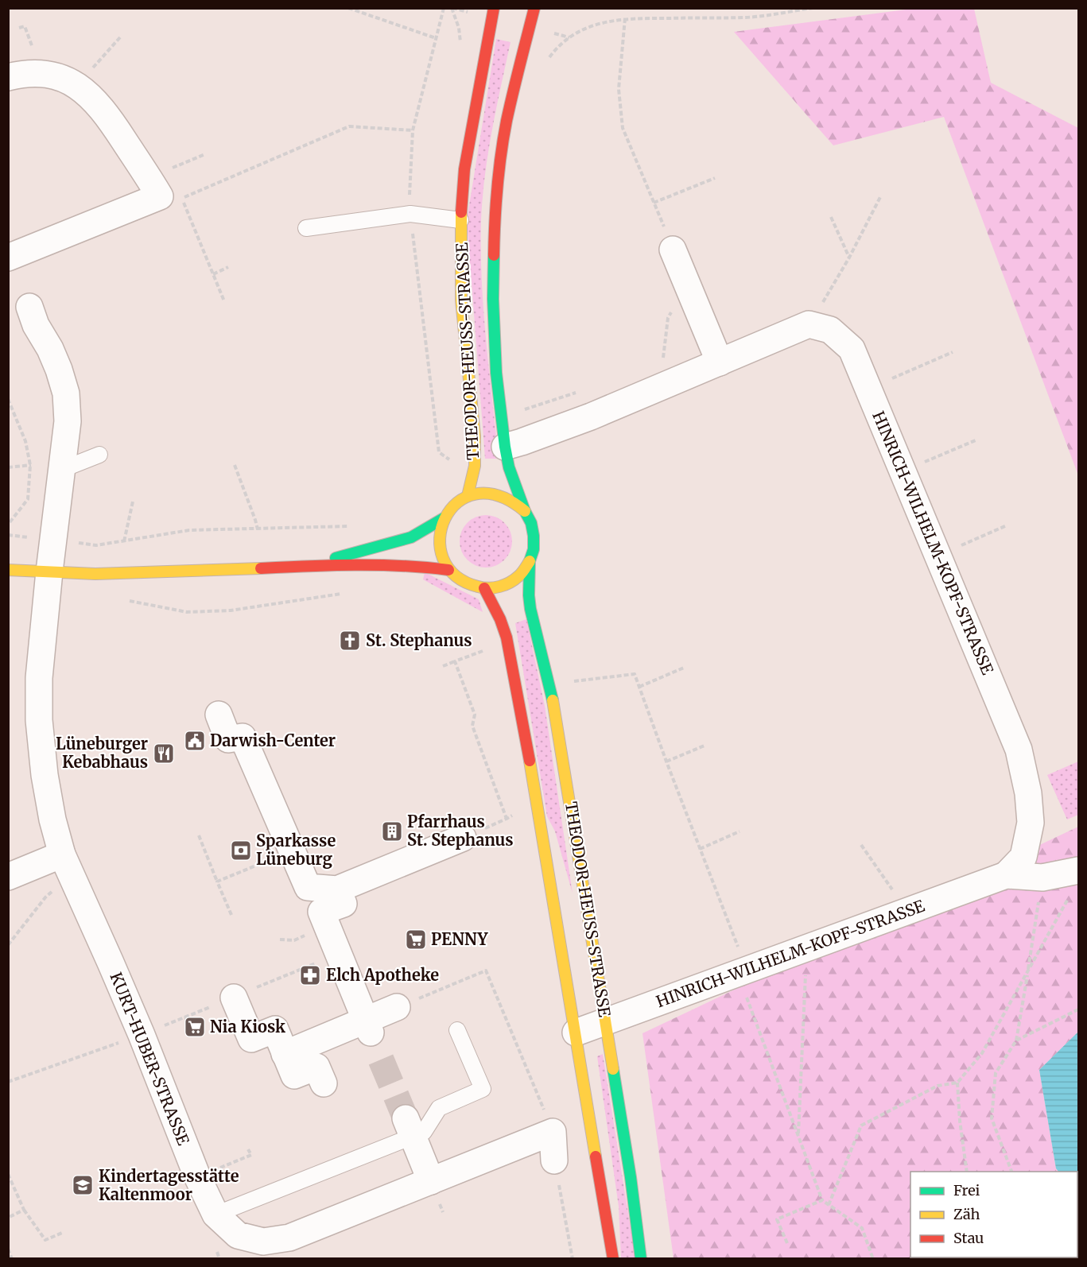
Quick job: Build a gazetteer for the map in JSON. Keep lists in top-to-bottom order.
{
  "streets": {
    "main road": ["THEODOR-HEUSS-STRASSE"],
    "street": ["HINRICH-WILHELM-KOPF-STRASSE", "KURT-HUBER-STRASSE"]
  },
  "crossings": [
    ["THEODOR-HEUSS-STRASSE", "HINRICH-WILHELM-KOPF-STRASSE"]
  ],
  "places": {
    "church": ["St. Stephanus"],
    "public building": ["Darwish-Center"],
    "restaurant": ["Lüneburger Kebabhaus"],
    "building": ["Pfarrhaus St. Stephanus"],
    "bank": ["Sparkasse Lüneburg"],
    "supermarket": ["PENNY", "Nia Kiosk"],
    "pharmacy": ["Elch Apotheke"],
    "school or university": ["Kindertagesstätte Kaltenmoor"]
  },
  "legend": ["Frei", "Zäh", "Stau"]
}
